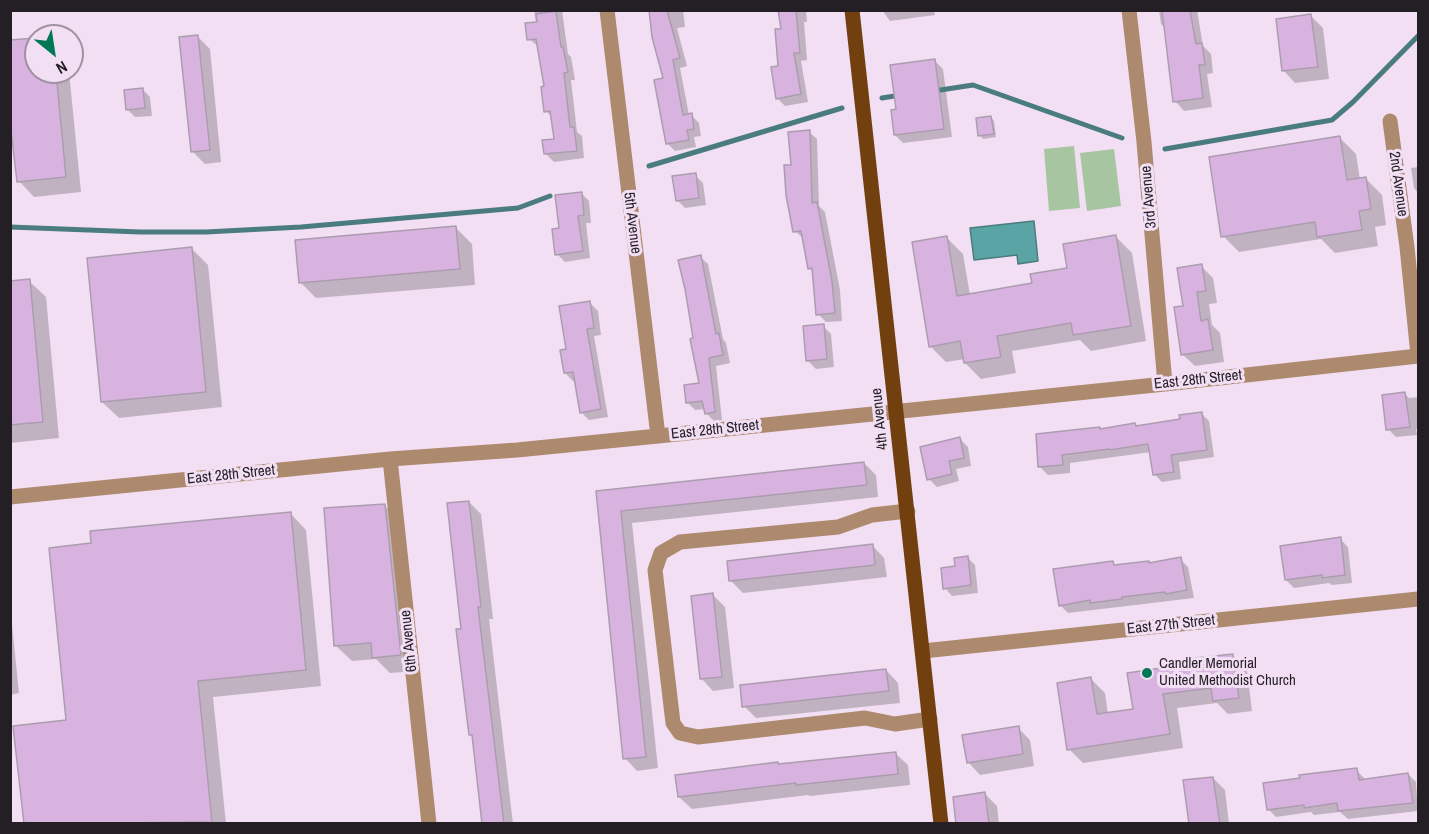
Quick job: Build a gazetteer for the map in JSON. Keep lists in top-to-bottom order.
{
  "streets": {
    "main road": ["4th Avenue"],
    "street": [
      "2nd Avenue",
      "3rd Avenue",
      "5th Avenue",
      "East 28th Street",
      "East 27th Street",
      "6th Avenue"
    ]
  },
  "crossings": [
    ["2nd Avenue", "East 28th Street"],
    ["3rd Avenue", "East 28th Street"],
    ["5th Avenue", "East 28th Street"],
    ["East 28th Street", "4th Avenue"],
    ["East 28th Street", "6th Avenue"],
    ["4th Avenue", "East 27th Street"]
  ],
  "places": ["Candler Memorial United Methodist Church"],
  "north": "bottom right"
}
